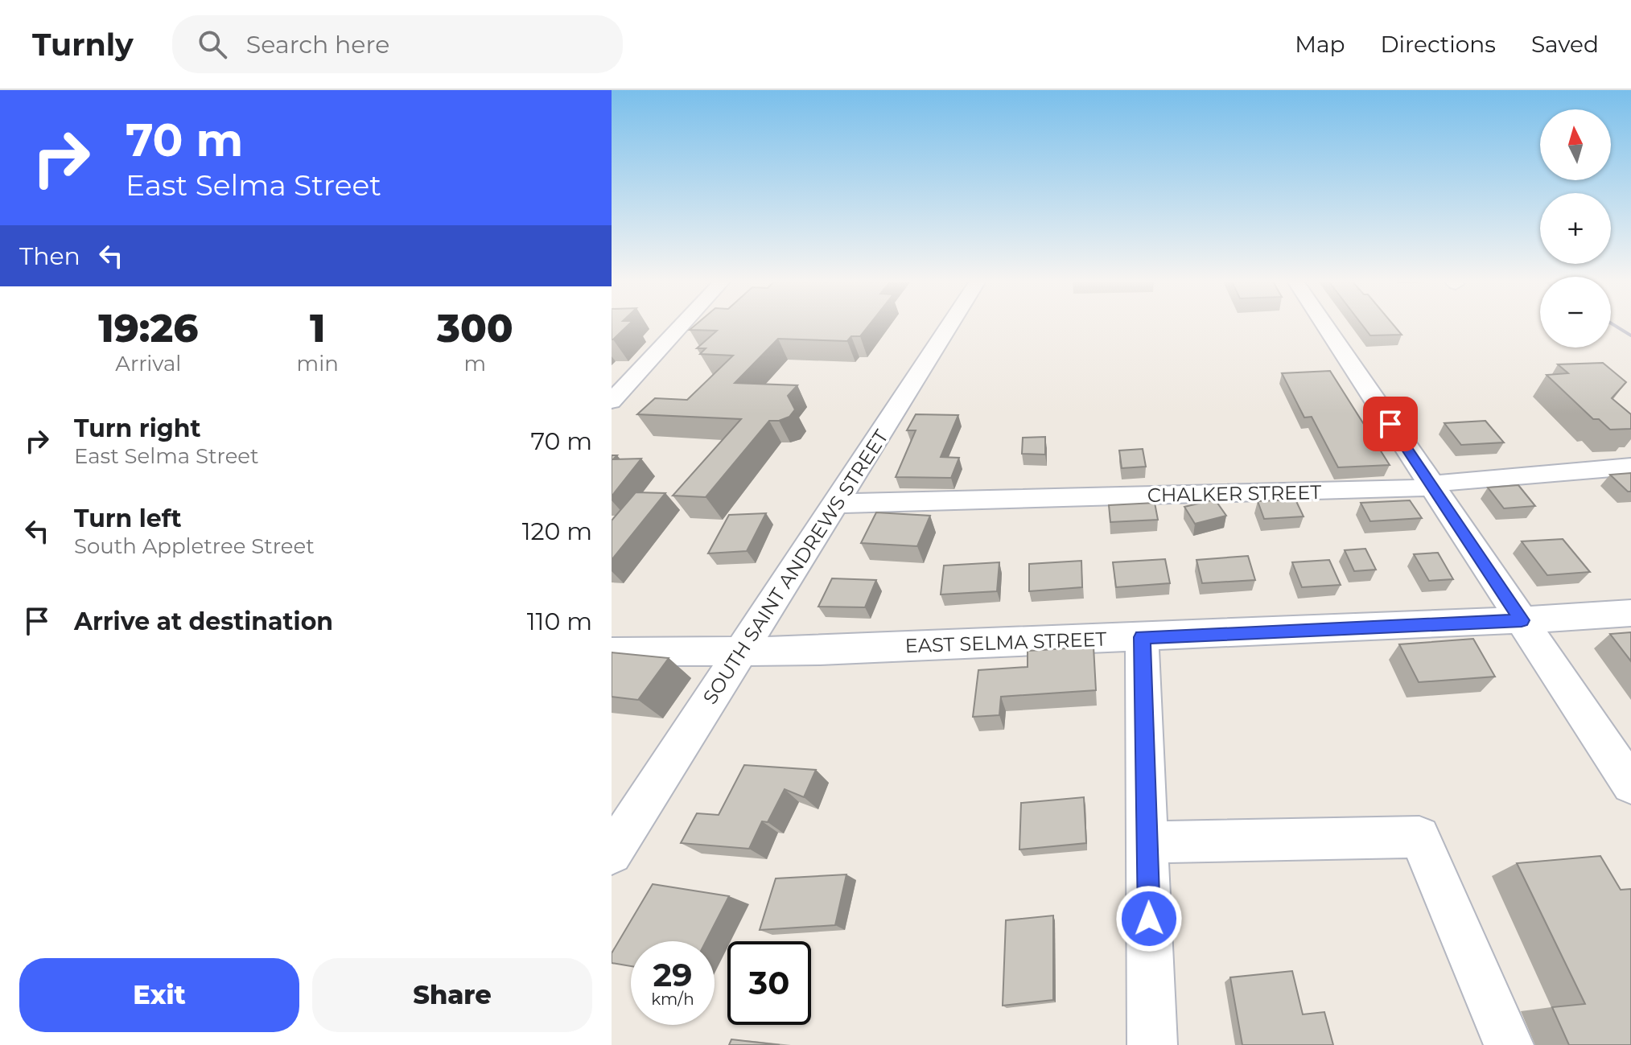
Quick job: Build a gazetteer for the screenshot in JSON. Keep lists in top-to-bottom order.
{
  "streets": {
    "street": ["CHALKER STREET", "SOUTH SAINT ANDREWS STREET", "EAST SELMA STREET"]
  },
  "crossings": [
    ["CHALKER STREET", "SOUTH SAINT ANDREWS STREET"],
    ["SOUTH SAINT ANDREWS STREET", "EAST SELMA STREET"]
  ],
  "north": "top",
  "page": {
    "header": "Turnly",
    "search": "Search here",
    "nav": ["Map", "Directions", "Saved"],
    "turn": ["70 m", "East Selma Street"],
    "map_buttons": ["+", "−"],
    "then": "Then",
    "eta": [
      "19:26",
      "Arrival",
      "1",
      "min",
      "300",
      "m"
    ],
    "list": [
      {
        "name": "Turn right",
        "note": "East Selma Street",
        "value": "70 m"
      },
      {
        "name": "Turn left",
        "note": "South Appletree Street",
        "value": "120 m"
      },
      {
        "name": "Arrive at destination",
        "value": "110 m"
      }
    ],
    "speed": "29 km/h",
    "limit": "30",
    "buttons": ["Exit", "Share"]
  }
}
